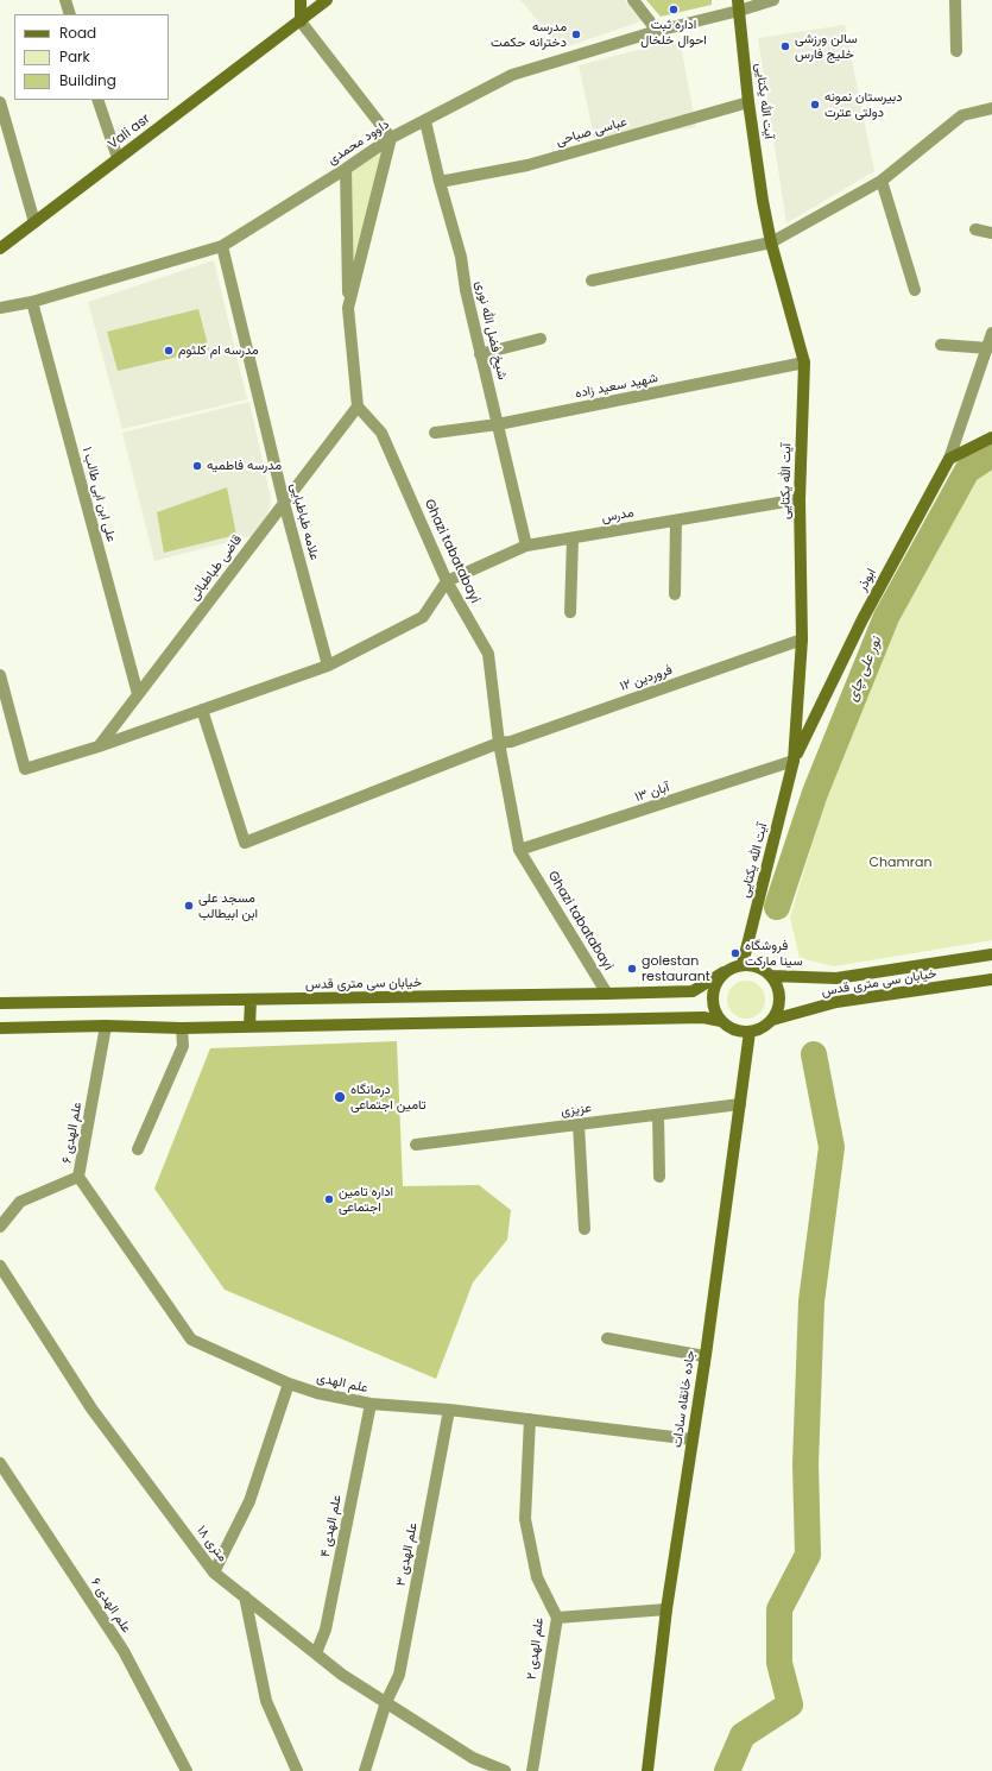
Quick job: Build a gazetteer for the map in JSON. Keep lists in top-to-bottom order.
{
  "streets": {
    "main road": [
      "آیت الله یکتایی",
      "Vali asr",
      "ابوذر",
      "خیابان سی متری قدس",
      "جاده خانقاه سادات"
    ],
    "street": [
      "عباسی صباحی",
      "داوود محمدی",
      "شیخ فضل الله نوری",
      "شهید سعید زاده",
      "علی ابن ابی طالب ۱",
      "مدرس",
      "علامه طباطبایی",
      "Ghazi tabatabayi",
      "قاضی طباطبائی",
      "۱۲ فروردین",
      "۱۳ آبان",
      "عزیزی",
      "علم الهدی ۶",
      "علم الهدی",
      "علم الهدی ۴",
      "۱۸ متری",
      "علم الهدی ۳",
      "علم الهدی ۲"
    ]
  },
  "crossings": [
    ["آیت الله یکتایی", "عباسی صباحی"],
    ["آیت الله یکتایی", "داوود محمدی"],
    ["آیت الله یکتایی", "شهید سعید زاده"],
    ["آیت الله یکتایی", "مدرس"],
    ["آیت الله یکتایی", "ابوذر"],
    ["آیت الله یکتایی", "۱۲ فروردین"],
    ["آیت الله یکتایی", "۱۳ آبان"],
    ["آیت الله یکتایی", "خیابان سی متری قدس"],
    ["آیت الله یکتایی", "جاده خانقاه سادات"],
    ["عباسی صباحی", "شیخ فضل الله نوری"],
    ["داوود محمدی", "شیخ فضل الله نوری"],
    ["داوود محمدی", "علی ابن ابی طالب ۱"],
    ["داوود محمدی", "علامه طباطبایی"],
    ["شیخ فضل الله نوری", "شهید سعید زاده"],
    ["شیخ فضل الله نوری", "مدرس"],
    ["علی ابن ابی طالب ۱", "قاضی طباطبائی"],
    ["مدرس", "Ghazi tabatabayi"],
    ["علامه طباطبایی", "قاضی طباطبائی"],
    ["Ghazi tabatabayi", "قاضی طباطبائی"],
    ["Ghazi tabatabayi", "۱۲ فروردین"],
    ["Ghazi tabatabayi", "۱۳ آبان"],
    ["Ghazi tabatabayi", "خیابان سی متری قدس"],
    ["ابوذر", "۱۳ آبان"],
    ["خیابان سی متری قدس", "جاده خانقاه سادات"],
    ["عزیزی", "جاده خانقاه سادات"],
    ["علم الهدی ۶", "علم الهدی"],
    ["علم الهدی", "جاده خانقاه سادات"],
    ["علم الهدی", "علم الهدی ۴"],
    ["علم الهدی", "علم الهدی ۳"],
    ["علم الهدی", "علم الهدی ۲"],
    ["علم الهدی ۴", "۱۸ متری"],
    ["۱۸ متری", "علم الهدی ۳"]
  ],
  "water": ["نور علی چای"],
  "parks": ["Chamran"],
  "places": [
    "اداره ثبت احوال خلخال",
    "مدرسه دخترانه حکمت",
    "سالن ورزشی خلیج فارس",
    "دبیرستان نمونه دولتی عترت",
    "مدرسه ام کلثوم",
    "مدرسه فاطمیه",
    "مسجد علی ابن ابیطالب",
    "فروشگاه سینا مارکت",
    "golestan restaurant",
    "درمانگاه تامین اجتماعی",
    "اداره تامین اجتماعی"
  ],
  "legend": ["Road", "Park", "Building"]
}
